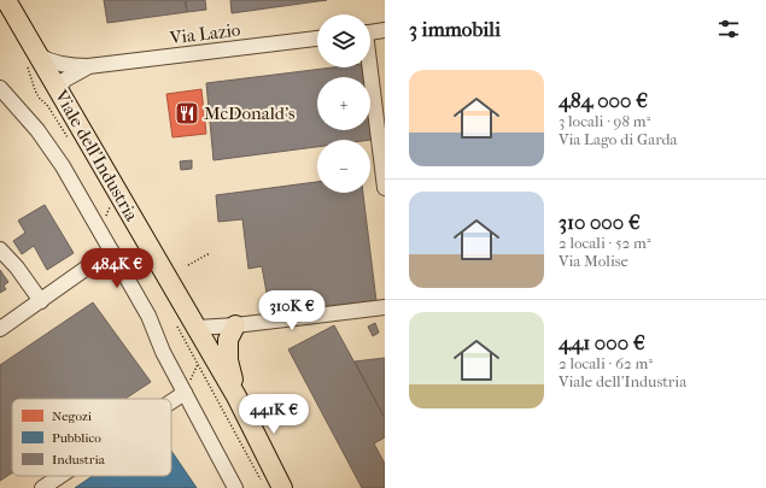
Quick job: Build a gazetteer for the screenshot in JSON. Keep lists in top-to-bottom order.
{
  "streets": {
    "main road": ["Viale dell'Industria"],
    "street": ["Via Lazio"]
  },
  "places": {
    "restaurant": ["McDonald's"]
  },
  "legend": ["Negozi", "Pubblico", "Industria"],
  "page": {
    "heading": "3 immobili",
    "map_buttons": ["+", "−"],
    "list": [
      {
        "name": "484 000 €",
        "note": "3 locali · 98 m² · Via Lago di Garda"
      },
      {
        "name": "310 000 €",
        "note": "2 locali · 52 m² · Via Molise"
      },
      {
        "name": "441 000 €",
        "note": "2 locali · 62 m² · Viale dell'Industria"
      }
    ],
    "price": ["484K €", "310K €", "441K €"]
  }
}
